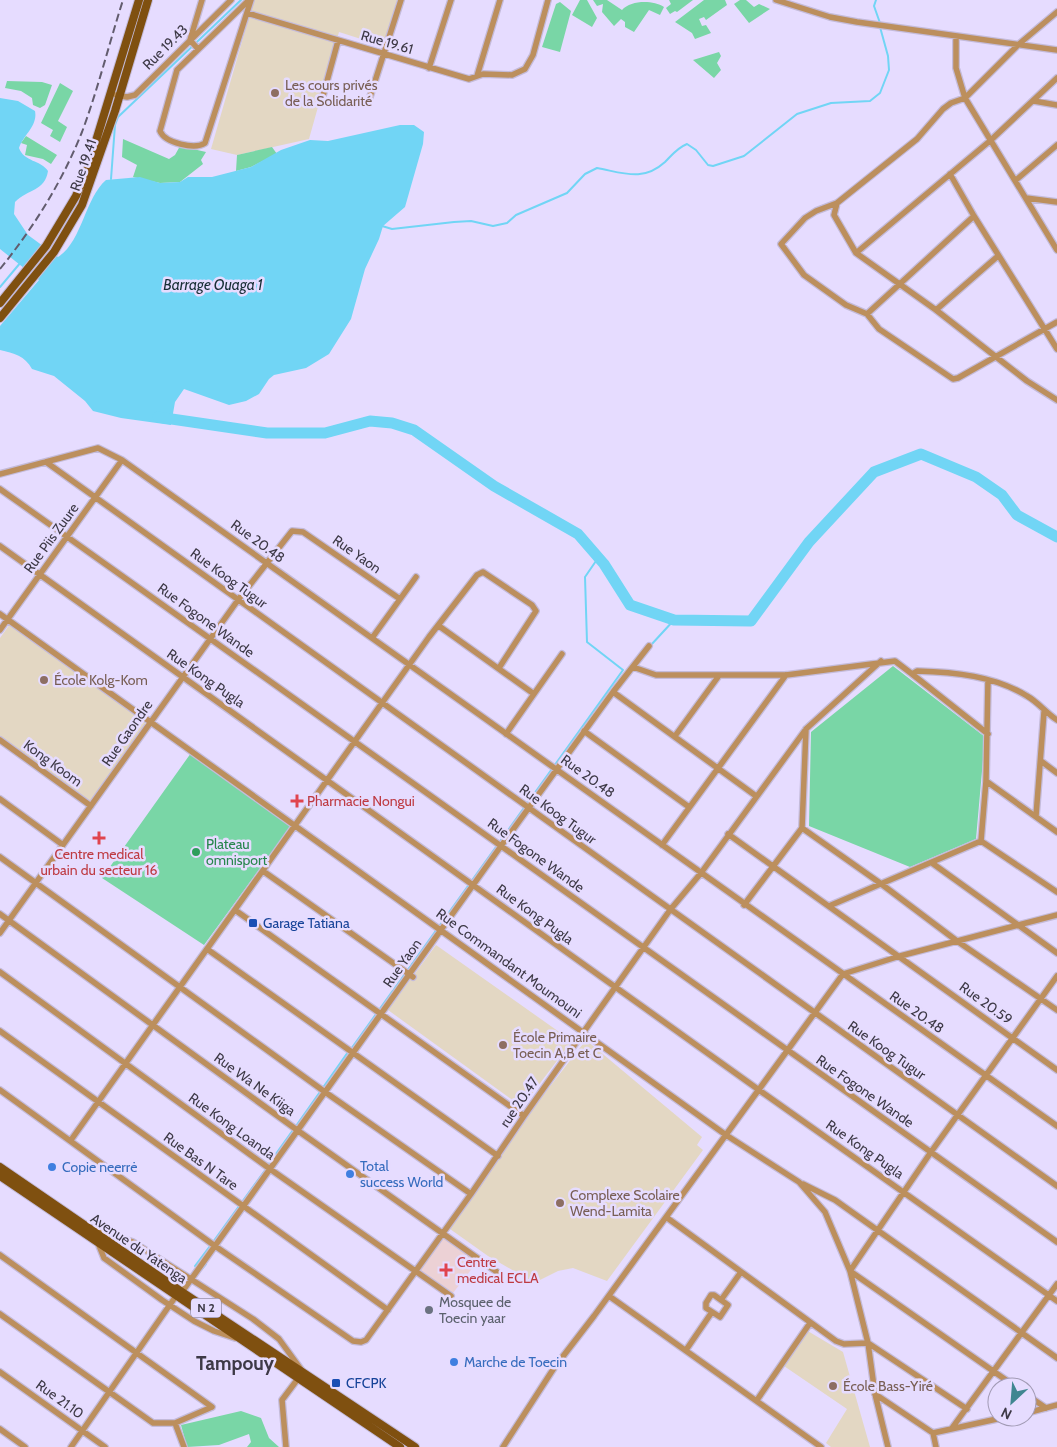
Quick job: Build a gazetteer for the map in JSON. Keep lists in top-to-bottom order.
{
  "streets": {
    "main road": ["Rue 19.41", "Avenue du Yatenga", "N 2"],
    "street": [
      "Rue 19.61",
      "Rue 19.43",
      "Rue Piis Zuure",
      "Rue 20.48",
      "Rue Yaon",
      "Rue Koog Tugur",
      "Rue Fogone Wande",
      "Rue Kong Pugla",
      "Rue Gaondre",
      "Kong Koom",
      "Rue Commandant Moumouni",
      "Rue 20.59",
      "Rue Wa Ne Kiiga",
      "rue 20.47",
      "Rue Kong Loanda",
      "Rue Bas N Tare",
      "Rue 21.10"
    ]
  },
  "crossings": [
    ["Rue 19.43", "Rue 19.41"],
    ["Rue Piis Zuure", "Rue 20.48"],
    ["Rue Piis Zuure", "Rue Koog Tugur"],
    ["Rue Piis Zuure", "Rue Fogone Wande"],
    ["Rue Piis Zuure", "Rue Kong Pugla"],
    ["Rue Piis Zuure", "Rue Commandant Moumouni"],
    ["Rue 20.48", "Rue Yaon"],
    ["Rue 20.48", "Rue Koog Tugur"],
    ["Rue 20.48", "Rue Gaondre"],
    ["Rue 20.48", "rue 20.47"],
    ["Rue Yaon", "Rue Koog Tugur"],
    ["Rue Yaon", "Rue Fogone Wande"],
    ["Rue Yaon", "Rue Kong Pugla"],
    ["Rue Yaon", "Rue Gaondre"],
    ["Rue Yaon", "Rue Commandant Moumouni"],
    ["Rue Yaon", "Rue Wa Ne Kiiga"],
    ["Rue Yaon", "rue 20.47"],
    ["Rue Yaon", "Rue Kong Loanda"],
    ["Rue Yaon", "Rue Bas N Tare"],
    ["Rue Yaon", "Avenue du Yatenga"],
    ["Rue Yaon", "Rue 21.10"],
    ["Rue Koog Tugur", "Rue Gaondre"],
    ["Rue Koog Tugur", "rue 20.47"],
    ["Rue Fogone Wande", "Rue Gaondre"],
    ["Rue Fogone Wande", "rue 20.47"],
    ["Rue Kong Pugla", "Rue Gaondre"],
    ["Rue Kong Pugla", "rue 20.47"],
    ["Rue Gaondre", "Kong Koom"],
    ["Rue Gaondre", "Rue Commandant Moumouni"],
    ["Rue Gaondre", "Rue Wa Ne Kiiga"],
    ["Rue Commandant Moumouni", "rue 20.47"],
    ["Rue 20.59", "rue 20.47"],
    ["Rue Wa Ne Kiiga", "rue 20.47"],
    ["rue 20.47", "Rue Kong Loanda"],
    ["rue 20.47", "Rue Bas N Tare"]
  ],
  "districts": ["Tampouy"],
  "water": ["Barrage Ouaga 1"],
  "places": {
    "other": [
      "Les cours privés de la Solidarité",
      "École Kolg-Kom",
      "Plateau omnisport",
      "École Primaire Toecin A,B et C",
      "Copie neerrė",
      "Total success World",
      "Complexe Scolaire Wend-Lamita",
      "Mosquee de Toecin yaar",
      "Marche de Toecin",
      "École Bass-Yiré"
    ],
    "health": ["Pharmacie Nongui", "Centre medical urbain du secteur 16", "Centre medical ECLA"],
    "transit": ["Garage Tatiana", "CFCPK"]
  },
  "north": "bottom left"
}
